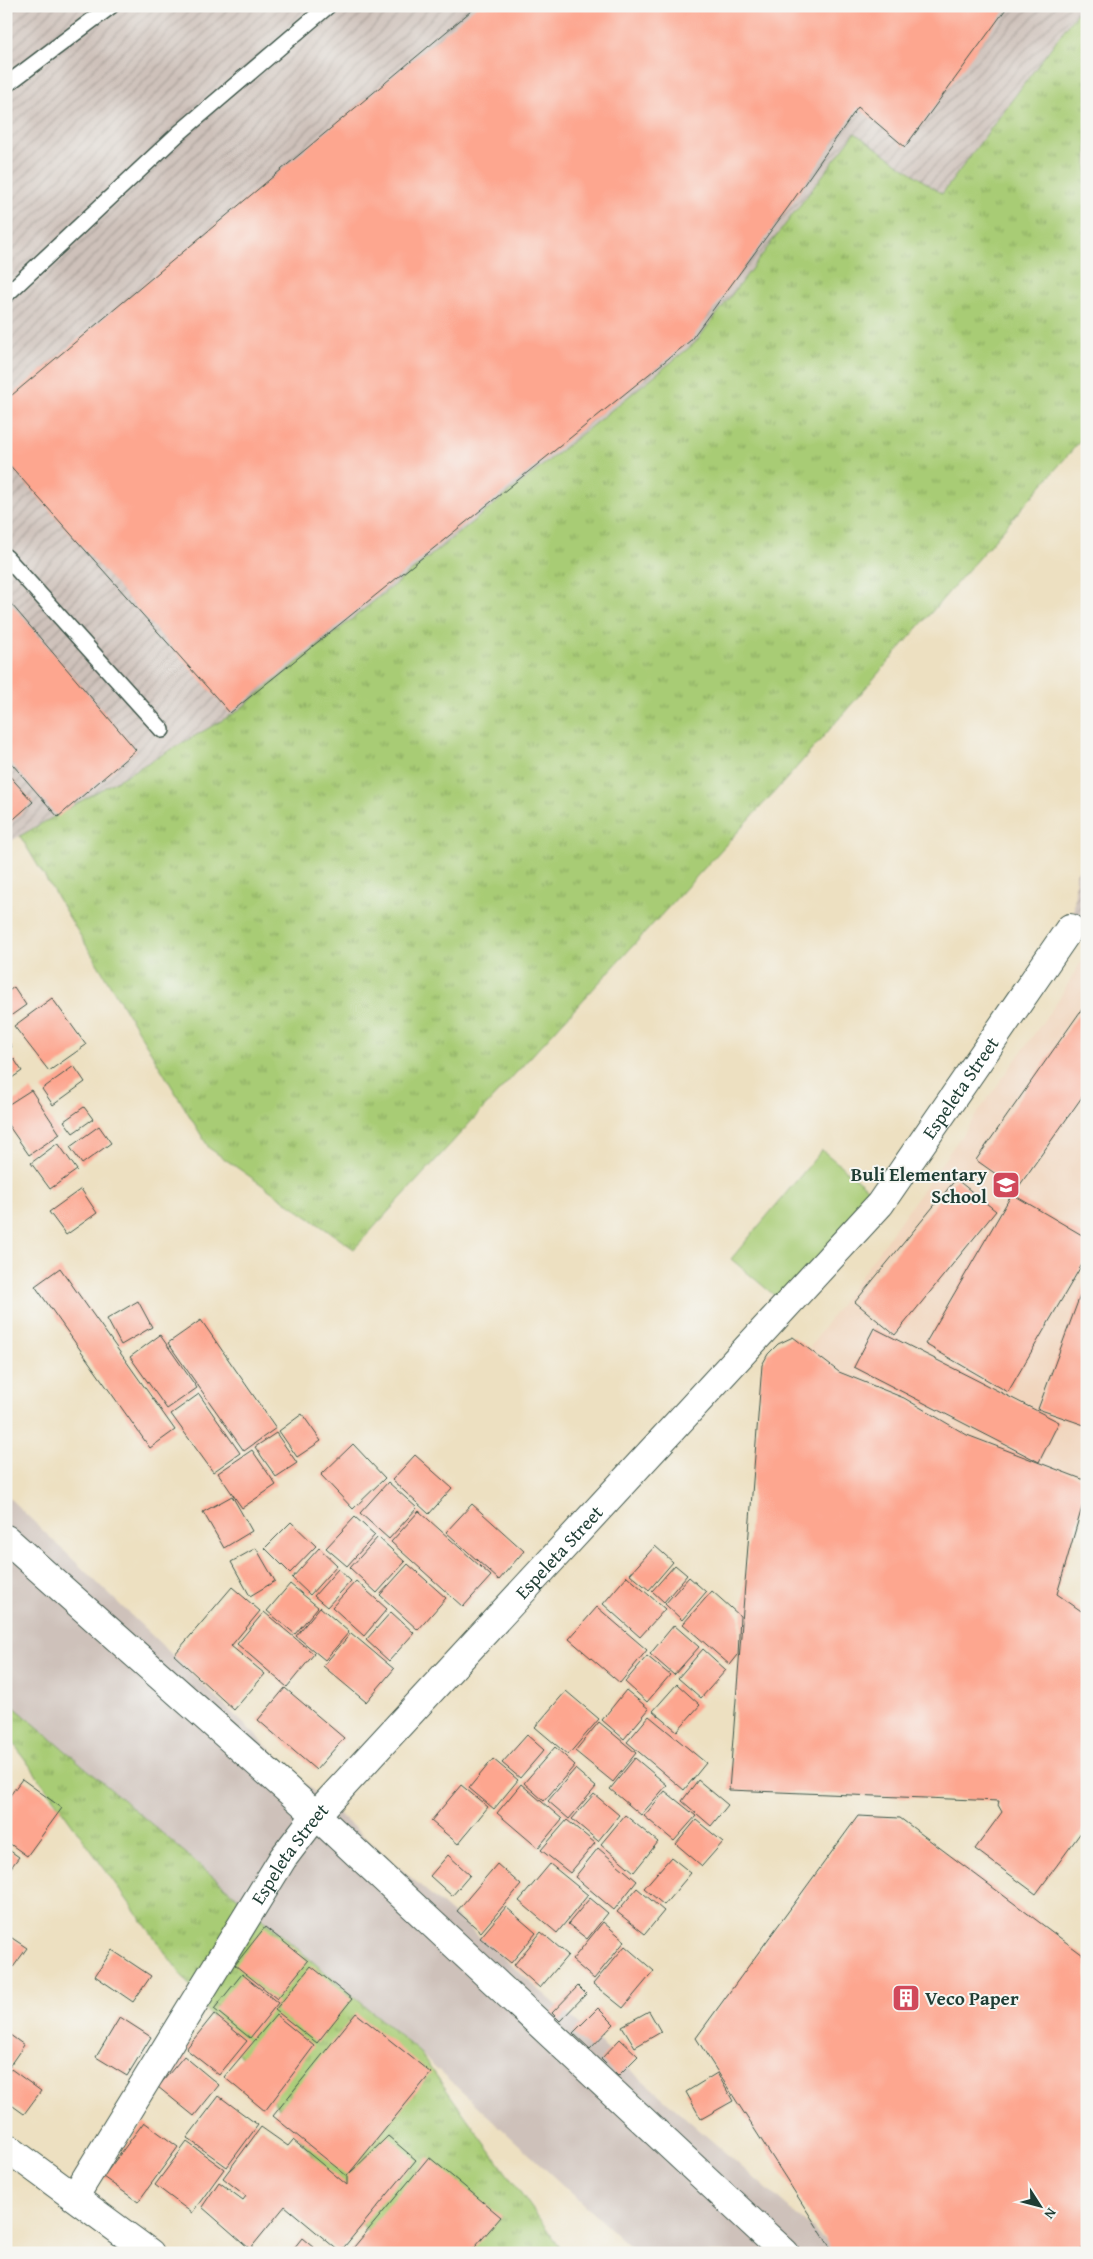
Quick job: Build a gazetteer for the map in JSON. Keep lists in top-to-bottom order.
{
  "streets": {
    "street": ["Espeleta Street"]
  },
  "places": {
    "school or university": ["Buli Elementary School"],
    "building": ["Veco Paper"]
  },
  "north": "bottom right"
}
